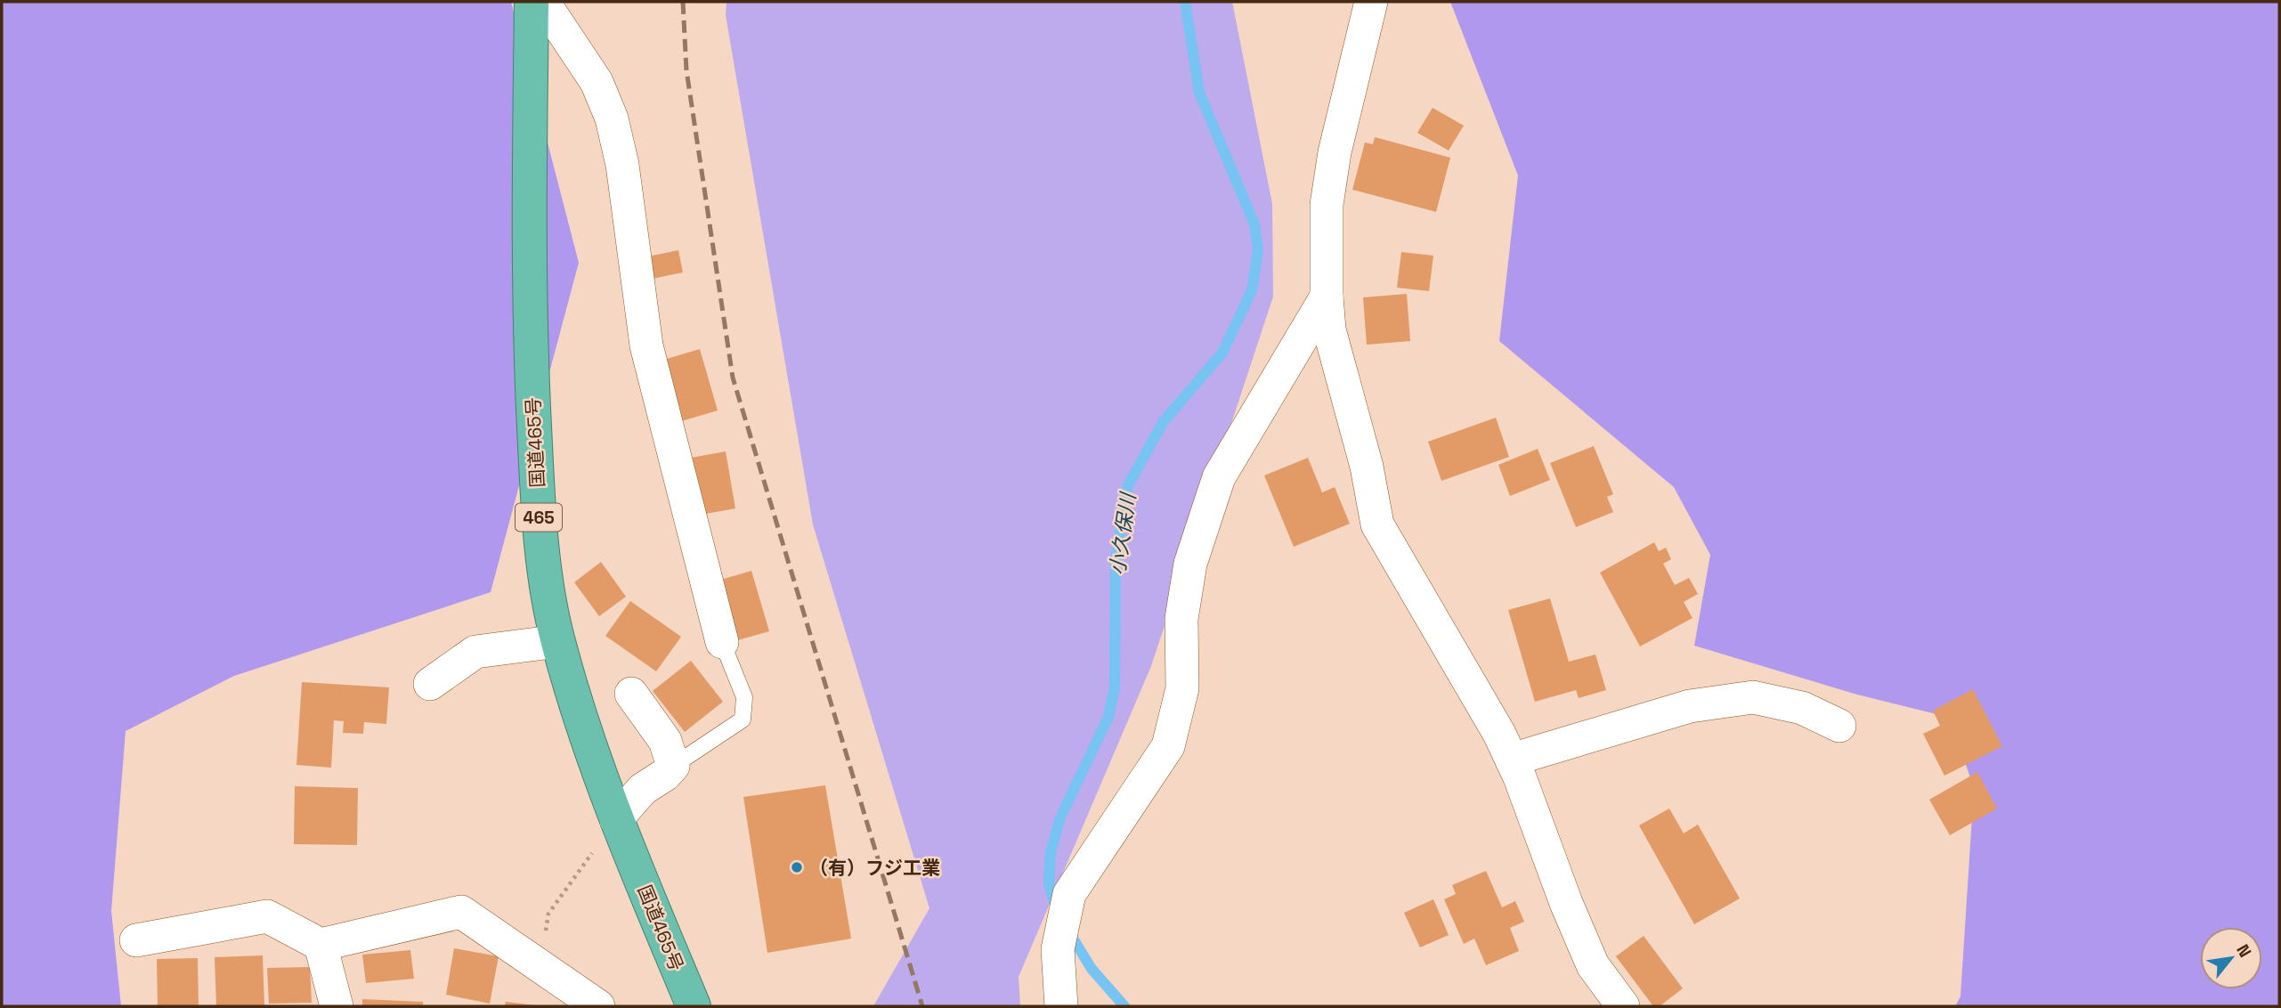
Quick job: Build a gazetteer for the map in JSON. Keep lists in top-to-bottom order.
{
  "streets": {
    "highway": ["国道465号", "465"]
  },
  "water": ["小久保川"],
  "places": ["（有）フジ工業"],
  "north": "top right"
}
